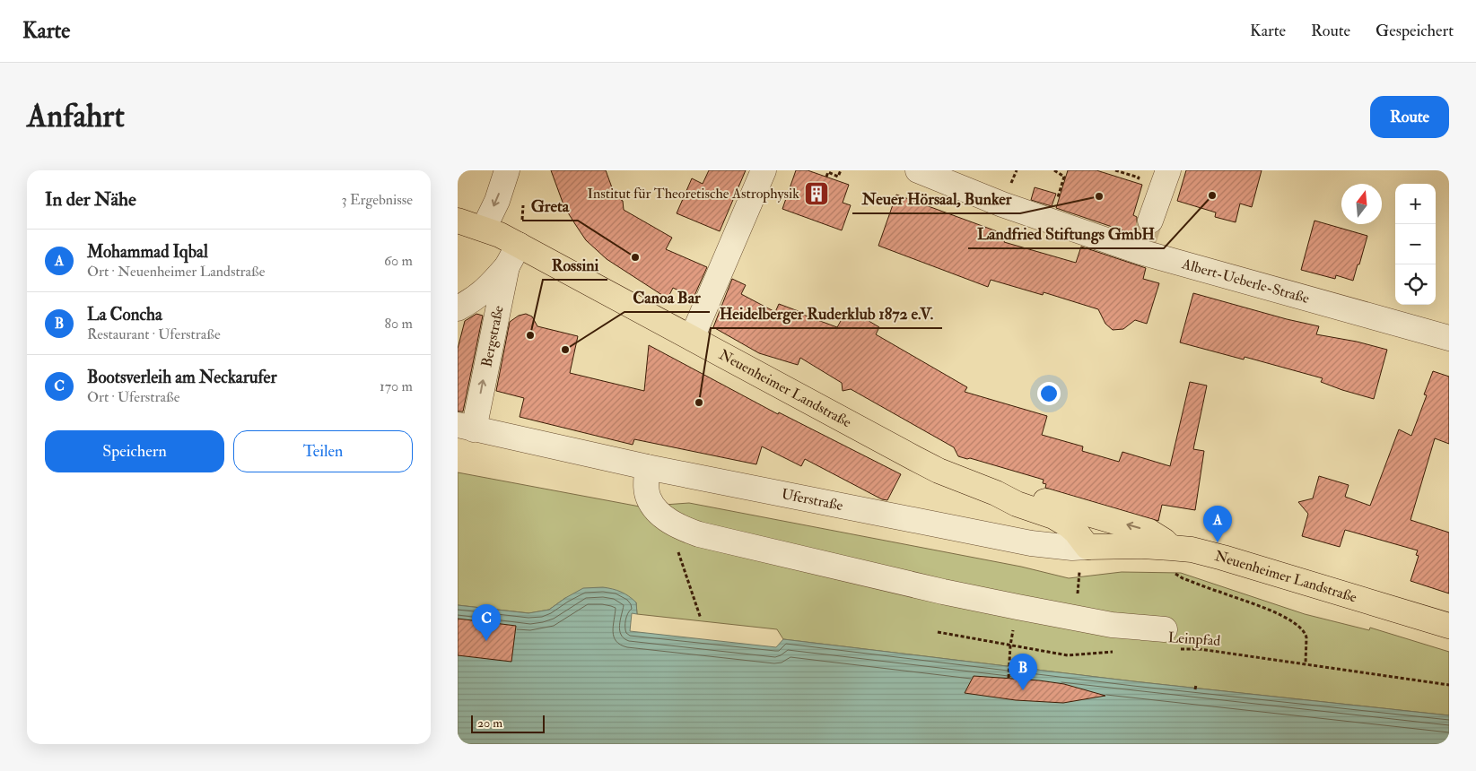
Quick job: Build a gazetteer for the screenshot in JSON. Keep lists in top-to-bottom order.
{
  "streets": {
    "main road": ["Neuenheimer Landstraße", "Uferstraße"],
    "street": ["Albert-Ueberle-Straße", "Bergstraße"],
    "path": ["Leinpfad"]
  },
  "crossings": [
    ["Bergstraße", "Neuenheimer Landstraße"],
    ["Bergstraße", "Uferstraße"],
    ["Neuenheimer Landstraße", "Uferstraße"]
  ],
  "one_way": ["Bergstraße"],
  "places": {
    "building": ["Institut für Theoretische Astrophysik"],
    "other": [
      "Landfried Stiftungs GmbH",
      "Neuer Hörsaal, Bunker",
      "Greta",
      "Rossini",
      "Canoa Bar",
      "Heidelberger Ruderklub 1872 e.V."
    ]
  },
  "scale_bar": "20 m",
  "north": "top",
  "page": {
    "header": "Karte",
    "nav": ["Karte", "Route", "Gespeichert"],
    "buttons": [
      "Route",
      ["Speichern", "Teilen"]
    ],
    "title": "Anfahrt",
    "heading": ["In der Nähe", "3 Ergebnisse"],
    "map_buttons": ["+", "−"],
    "list": [
      {
        "mark": "A",
        "name": "Mohammad Iqbal",
        "note": "Ort · Neuenheimer Landstraße",
        "value": "60 m"
      },
      {
        "mark": "B",
        "name": "La Concha",
        "note": "Restaurant · Uferstraße",
        "value": "80 m"
      },
      {
        "mark": "C",
        "name": "Bootsverleih am Neckarufer",
        "note": "Ort · Uferstraße",
        "value": "170 m"
      }
    ],
    "pins": ["A", "C", "B"],
    "scale": "20 m"
  }
}
